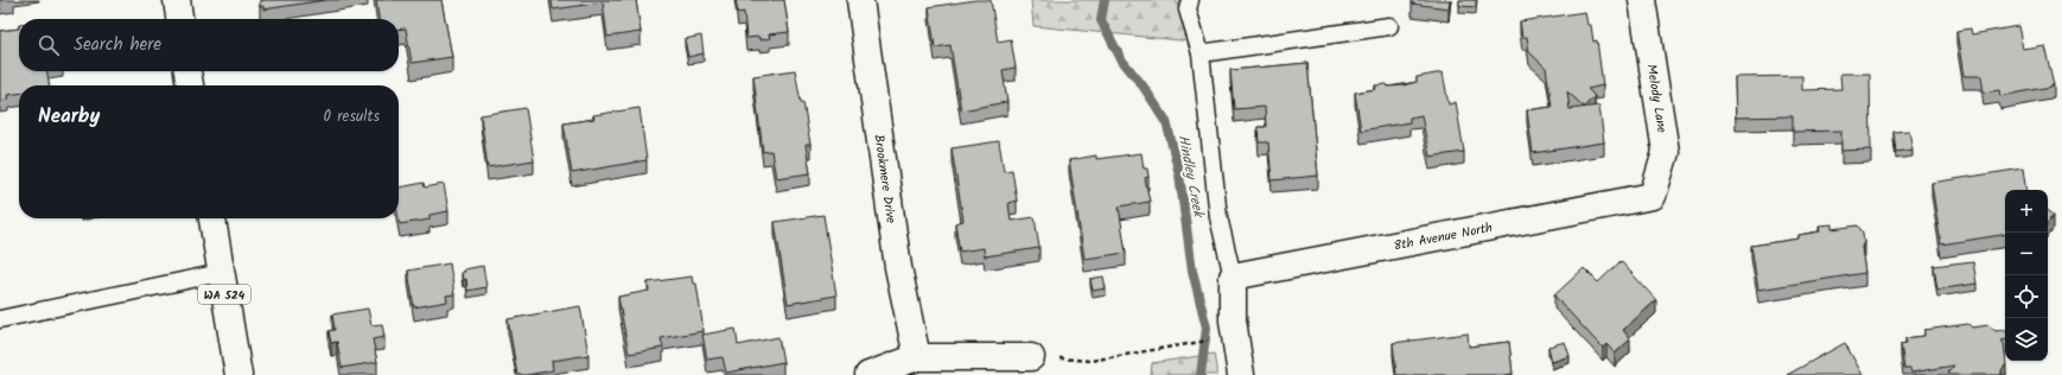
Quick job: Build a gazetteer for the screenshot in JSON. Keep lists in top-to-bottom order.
{
  "streets": {
    "street": [
      "Melody Lane",
      "Brookmere Drive",
      "8th Avenue North",
      "WA 524"
    ]
  },
  "crossings": [
    ["Melody Lane", "8th Avenue North"]
  ],
  "water": ["Hindley Creek"],
  "page": {
    "search": "Search here",
    "heading": ["Nearby", "0 results"],
    "map_buttons": ["+", "−"]
  }
}
